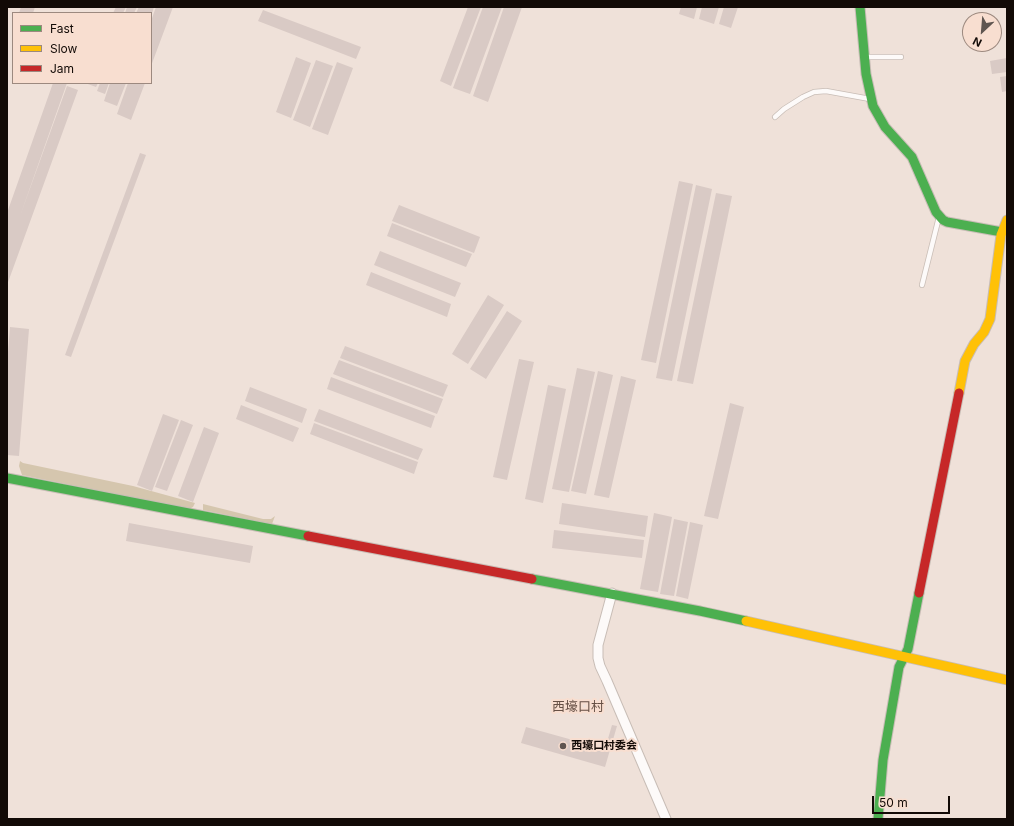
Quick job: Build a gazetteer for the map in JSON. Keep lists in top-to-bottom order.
{
  "districts": ["西壕口村"],
  "places": ["西壕口村委会"],
  "legend": ["Fast", "Slow", "Jam"],
  "scale_bar": "50 m",
  "north": "bottom left"
}
